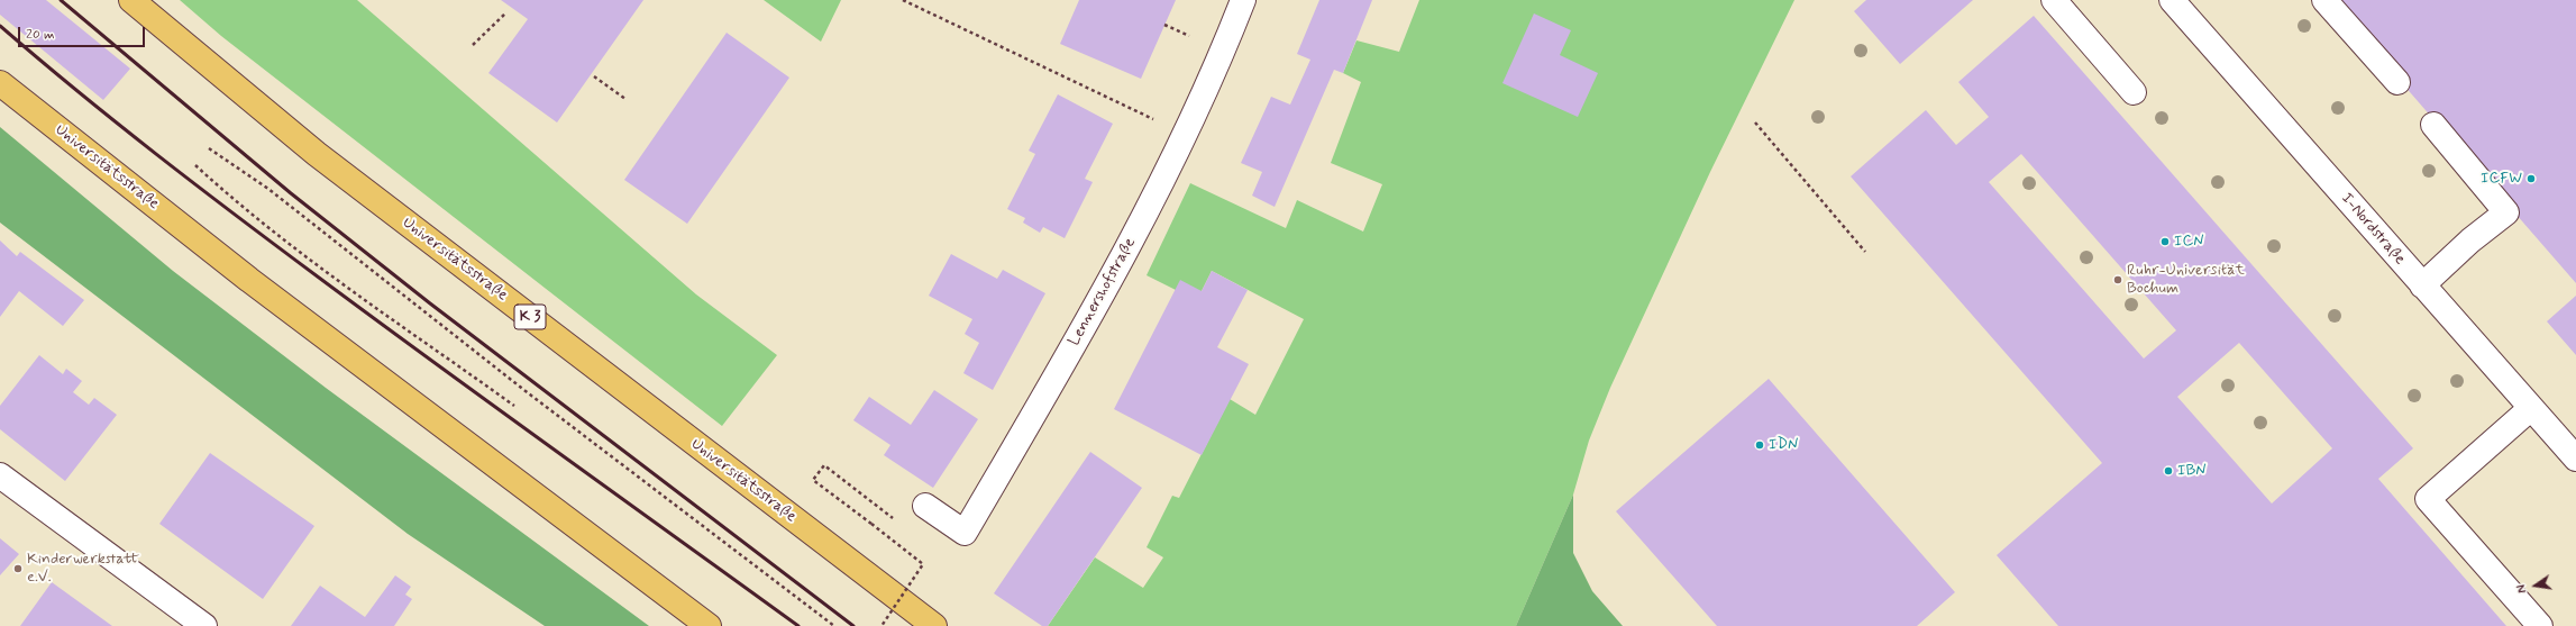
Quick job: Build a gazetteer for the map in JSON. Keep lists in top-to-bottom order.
{
  "streets": {
    "highway": ["Universitätsstraße", "K 3"],
    "street": ["I-Nordstraße", "Lennershofstraße"]
  },
  "places": [
    "ICFW",
    "ICN",
    "Ruhr-Universität Bochum",
    "IDN",
    "IBN",
    "Kinderwerkstatt e.V."
  ],
  "scale_bar": "20 m",
  "north": "left"
}
